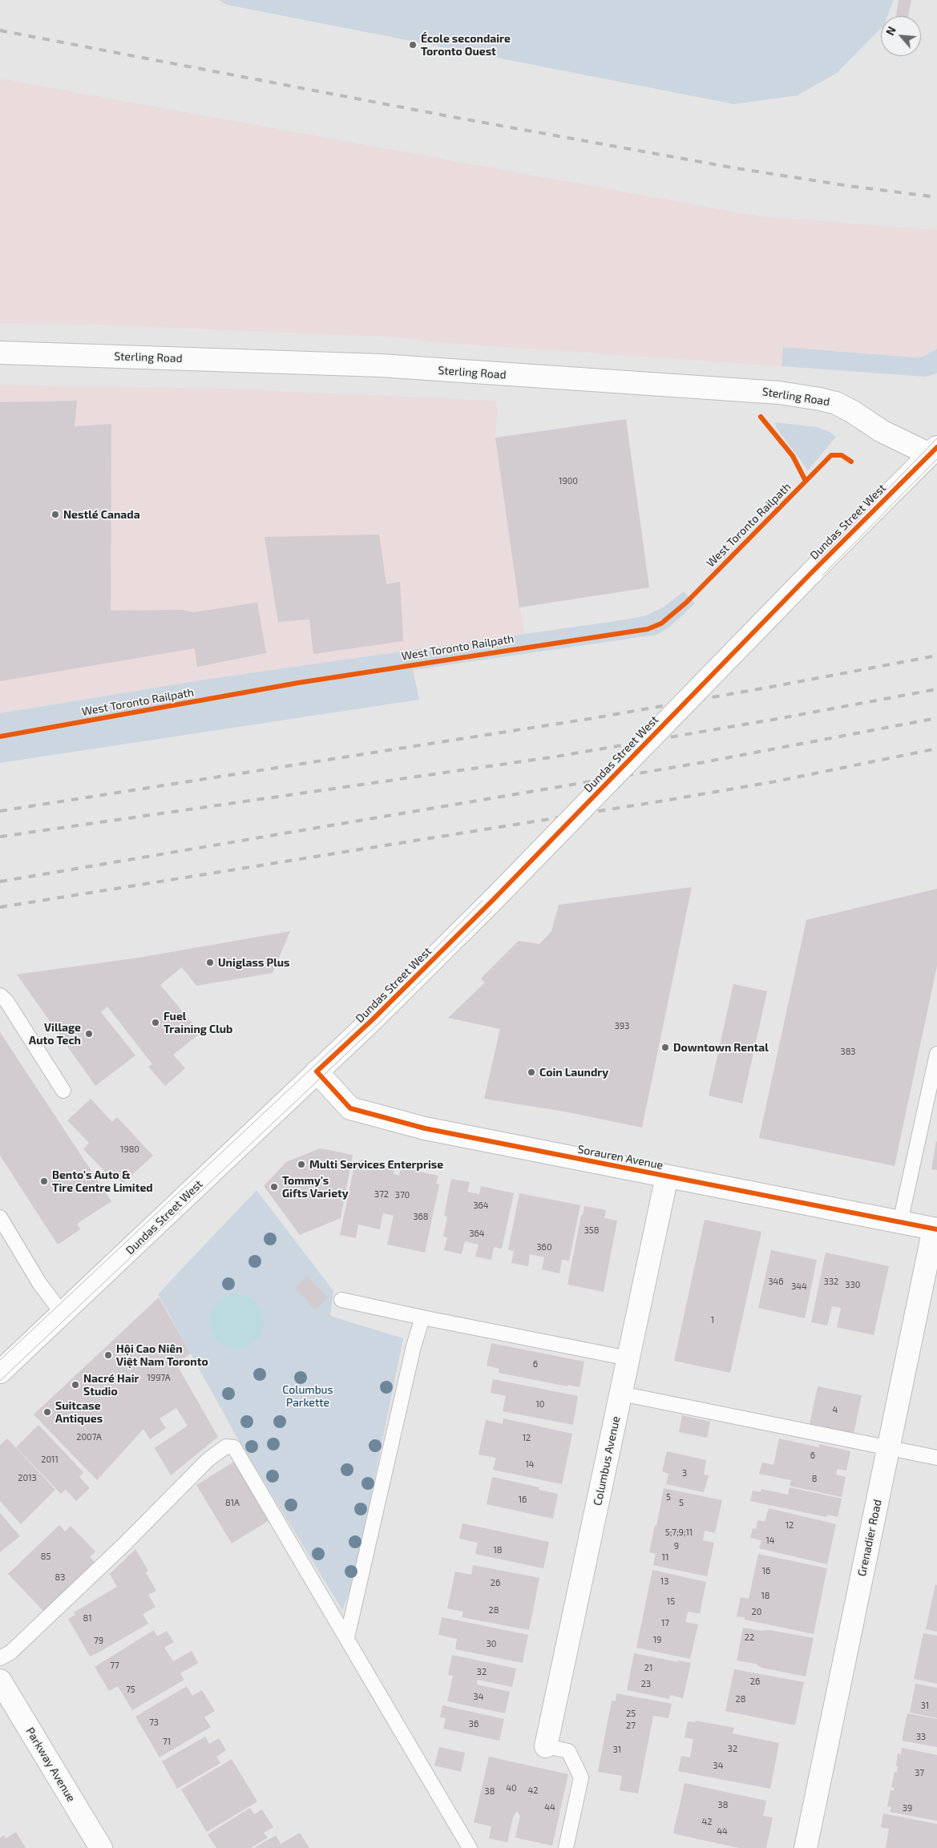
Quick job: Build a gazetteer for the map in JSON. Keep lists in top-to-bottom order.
{
  "streets": {
    "street": [
      "Sterling Road",
      "Dundas Street West",
      "Sorauren Avenue",
      "Columbus Avenue",
      "Grenadier Road",
      "Parkway Avenue"
    ],
    "cycle path": ["West Toronto Railpath"]
  },
  "crossings": [
    ["Sterling Road", "Dundas Street West"],
    ["Dundas Street West", "Sorauren Avenue"],
    ["Sorauren Avenue", "Columbus Avenue"],
    ["Sorauren Avenue", "Grenadier Road"]
  ],
  "parks": ["Columbus Parkette"],
  "places": [
    "École secondaire Toronto Ouest",
    "Nestlé Canada",
    "Uniglass Plus",
    "Fuel Training Club",
    "Village Auto Tech",
    "Downtown Rental",
    "Coin Laundry",
    "Multi Services Enterprise",
    "Bento's Auto & Tire Centre Limited",
    "Tommy's Gifts Variety",
    "Hội Cao Niên Việt Nam Toronto",
    "Nacré Hair Studio",
    "Suitcase Antiques"
  ],
  "house_numbers": [
    "1900",
    "393",
    "383",
    "1980",
    "372",
    "370",
    "364",
    "368",
    "358",
    "364",
    "360",
    "346",
    "332",
    "330",
    "344",
    "1",
    "6",
    "1997A",
    "10",
    "4",
    "2007A",
    "12",
    "6",
    "2011",
    "14",
    "3",
    "2013",
    "8",
    "5",
    "16",
    "81A",
    "5",
    "12",
    "5;7;9;11",
    "14",
    "9",
    "18",
    "85",
    "11",
    "16",
    "83",
    "13",
    "26",
    "18",
    "15",
    "28",
    "20",
    "81",
    "17",
    "22",
    "19",
    "79",
    "30",
    "77",
    "21",
    "32",
    "26",
    "23",
    "75",
    "34",
    "28",
    "31",
    "25",
    "73",
    "36",
    "27",
    "33",
    "71",
    "32",
    "31",
    "34",
    "37",
    "40",
    "42",
    "38",
    "38",
    "44",
    "39",
    "42",
    "44"
  ],
  "north": "top left"
}
